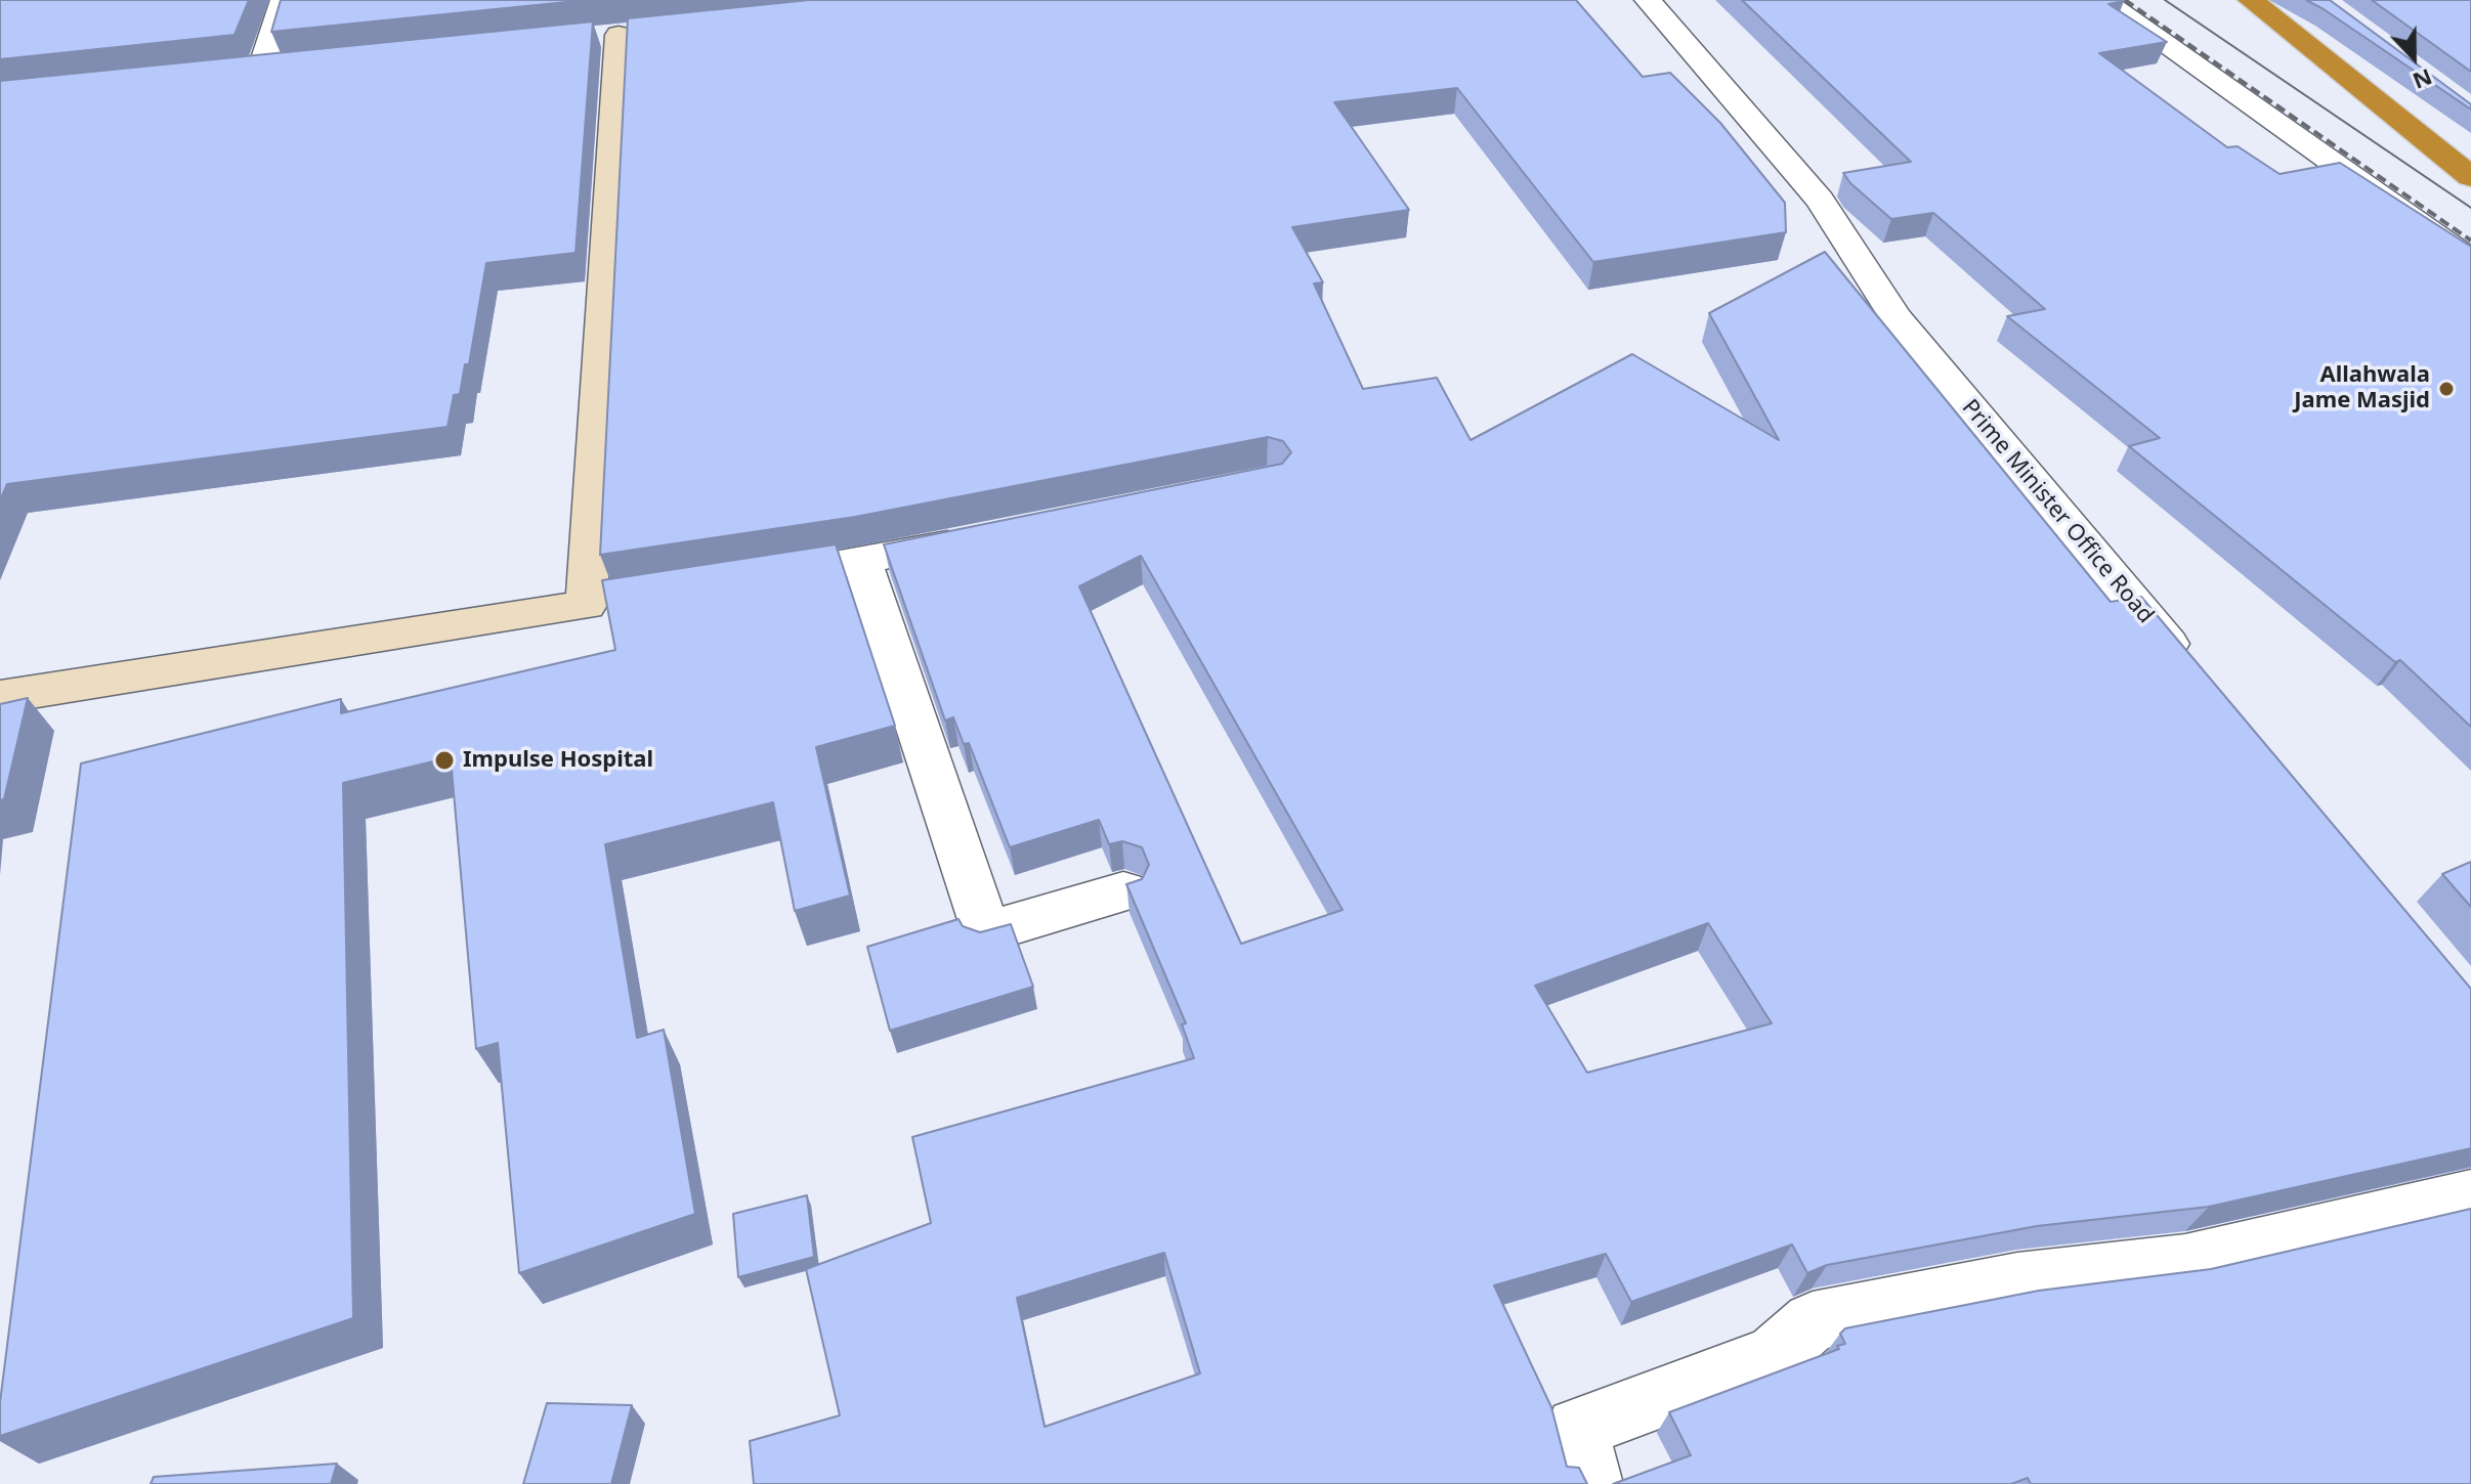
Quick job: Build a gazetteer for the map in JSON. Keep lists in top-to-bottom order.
{
  "streets": {
    "street": ["Prime Minister Office Road"]
  },
  "places": ["Allahwala Jame Masjid", "Impulse Hospital"],
  "north": "bottom"
}
